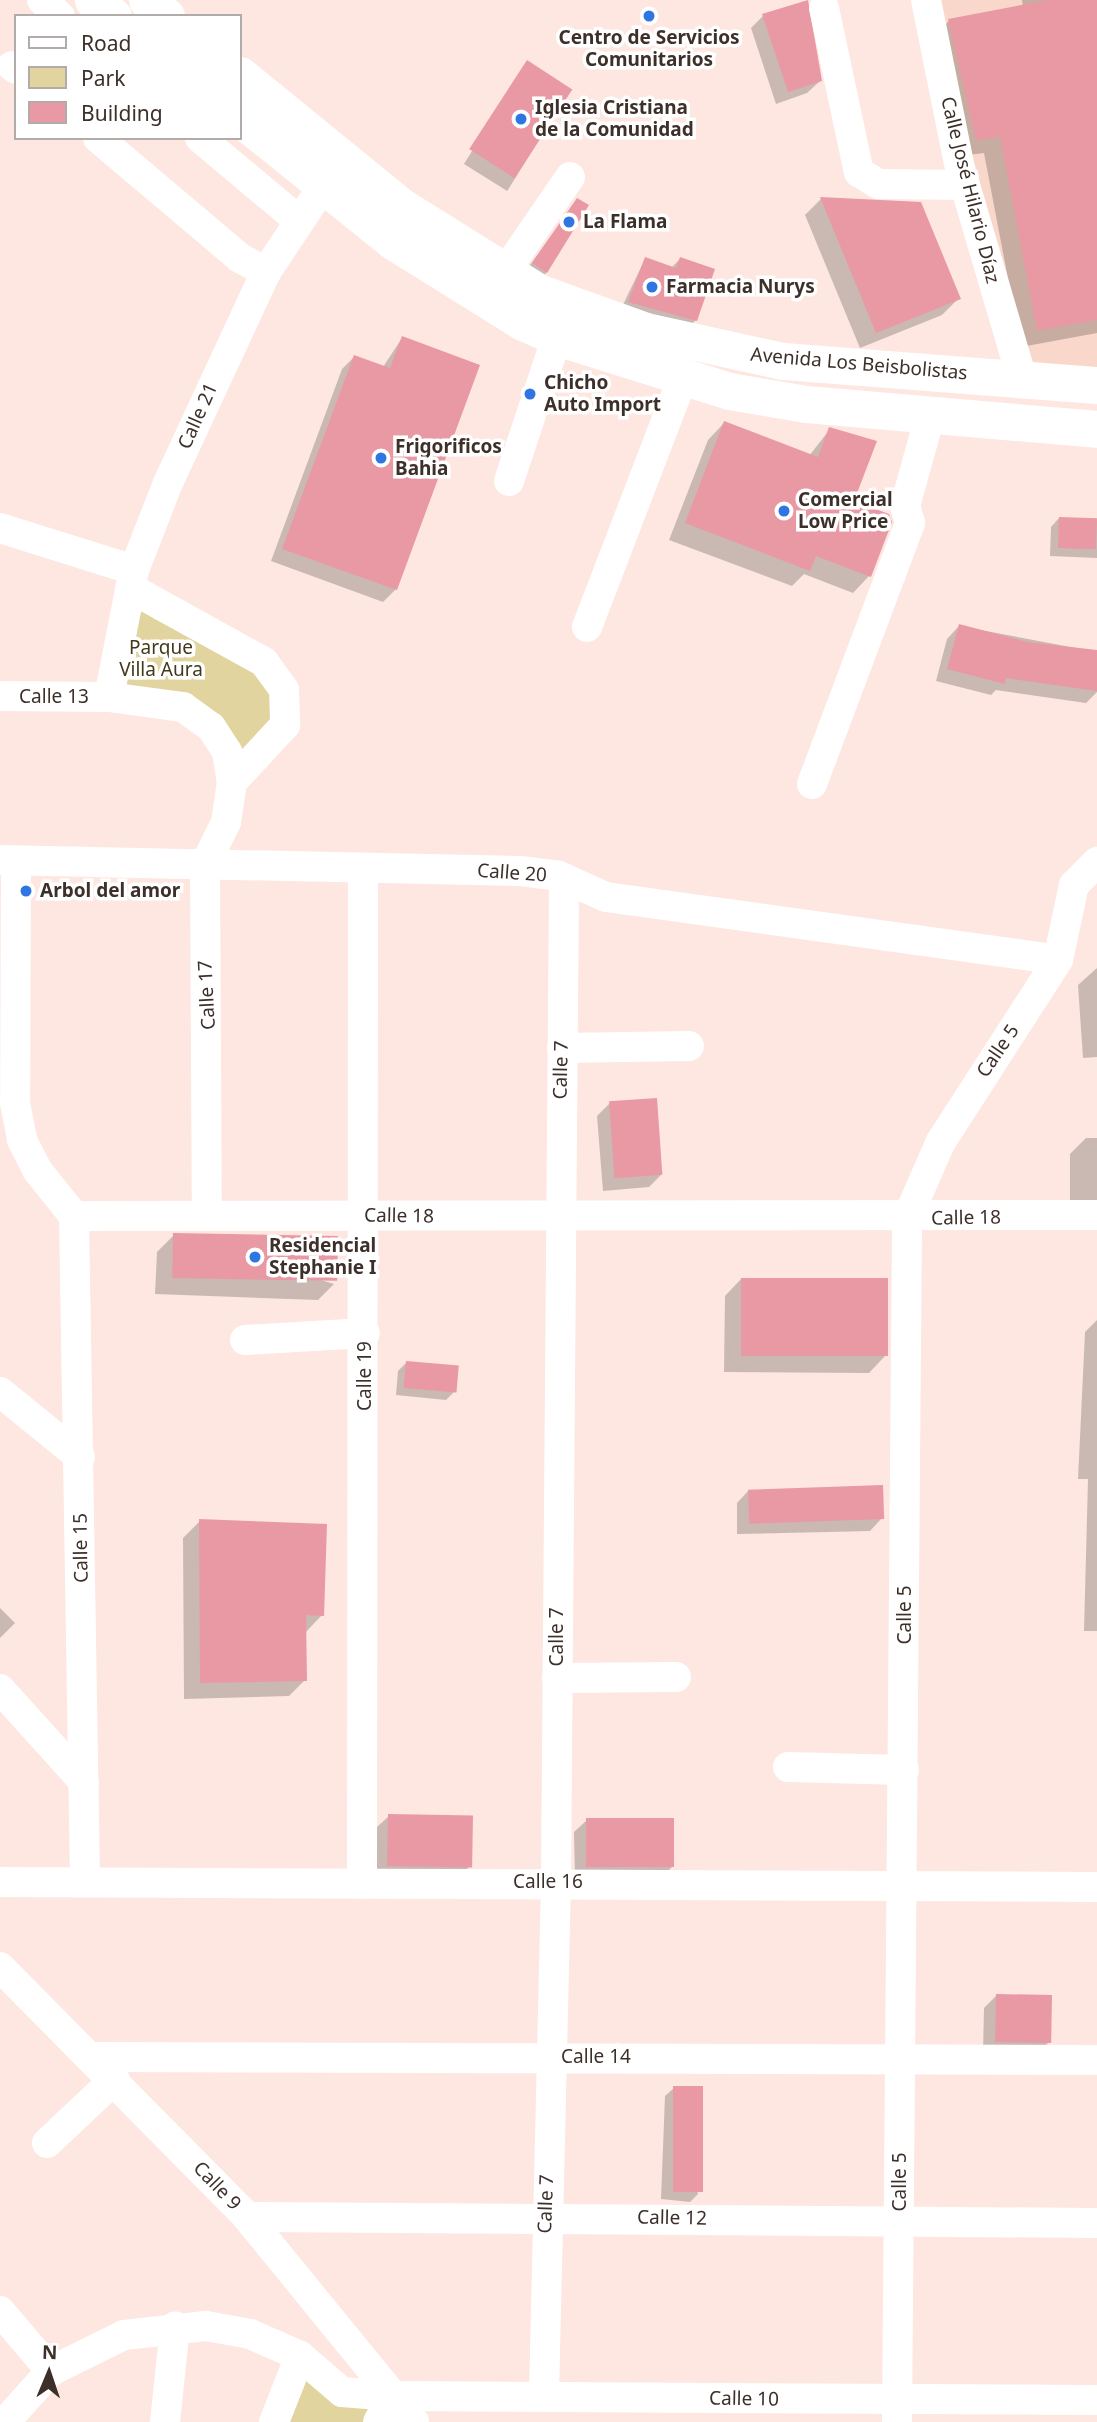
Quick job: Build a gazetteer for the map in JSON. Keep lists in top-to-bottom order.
{
  "streets": {
    "main road": ["Avenida Los Beisbolistas"],
    "street": [
      "Calle José Hilario Díaz",
      "Calle 21",
      "Calle 13",
      "Calle 20",
      "Calle 17",
      "Calle 5",
      "Calle 7",
      "Calle 18",
      "Calle 19",
      "Calle 15",
      "Calle 16",
      "Calle 14",
      "Calle 9",
      "Calle 12",
      "Calle 10"
    ]
  },
  "crossings": [
    ["Calle José Hilario Díaz", "Avenida Los Beisbolistas"],
    ["Avenida Los Beisbolistas", "Calle 21"],
    ["Calle 21", "Calle 13"],
    ["Calle 21", "Calle 17"],
    ["Calle 13", "Calle 17"],
    ["Calle 20", "Calle 17"],
    ["Calle 20", "Calle 5"],
    ["Calle 20", "Calle 7"],
    ["Calle 20", "Calle 19"],
    ["Calle 17", "Calle 18"],
    ["Calle 5", "Calle 18"],
    ["Calle 5", "Calle 16"],
    ["Calle 5", "Calle 14"],
    ["Calle 5", "Calle 12"],
    ["Calle 5", "Calle 10"],
    ["Calle 7", "Calle 18"],
    ["Calle 7", "Calle 16"],
    ["Calle 7", "Calle 14"],
    ["Calle 7", "Calle 12"],
    ["Calle 7", "Calle 10"],
    ["Calle 18", "Calle 19"],
    ["Calle 18", "Calle 15"],
    ["Calle 19", "Calle 16"],
    ["Calle 15", "Calle 16"],
    ["Calle 14", "Calle 9"],
    ["Calle 9", "Calle 12"],
    ["Calle 9", "Calle 10"]
  ],
  "parks": ["Parque Villa Aura"],
  "places": [
    "Centro de Servicios Comunitarios",
    "Iglesia Cristiana de la Comunidad",
    "La Flama",
    "Farmacia Nurys",
    "Chicho Auto Import",
    "Frigorificos Bahia",
    "Comercial Low Price",
    "Arbol del amor",
    "Residencial Stephanie I"
  ],
  "legend": ["Road", "Park", "Building"],
  "north": "top"
}
